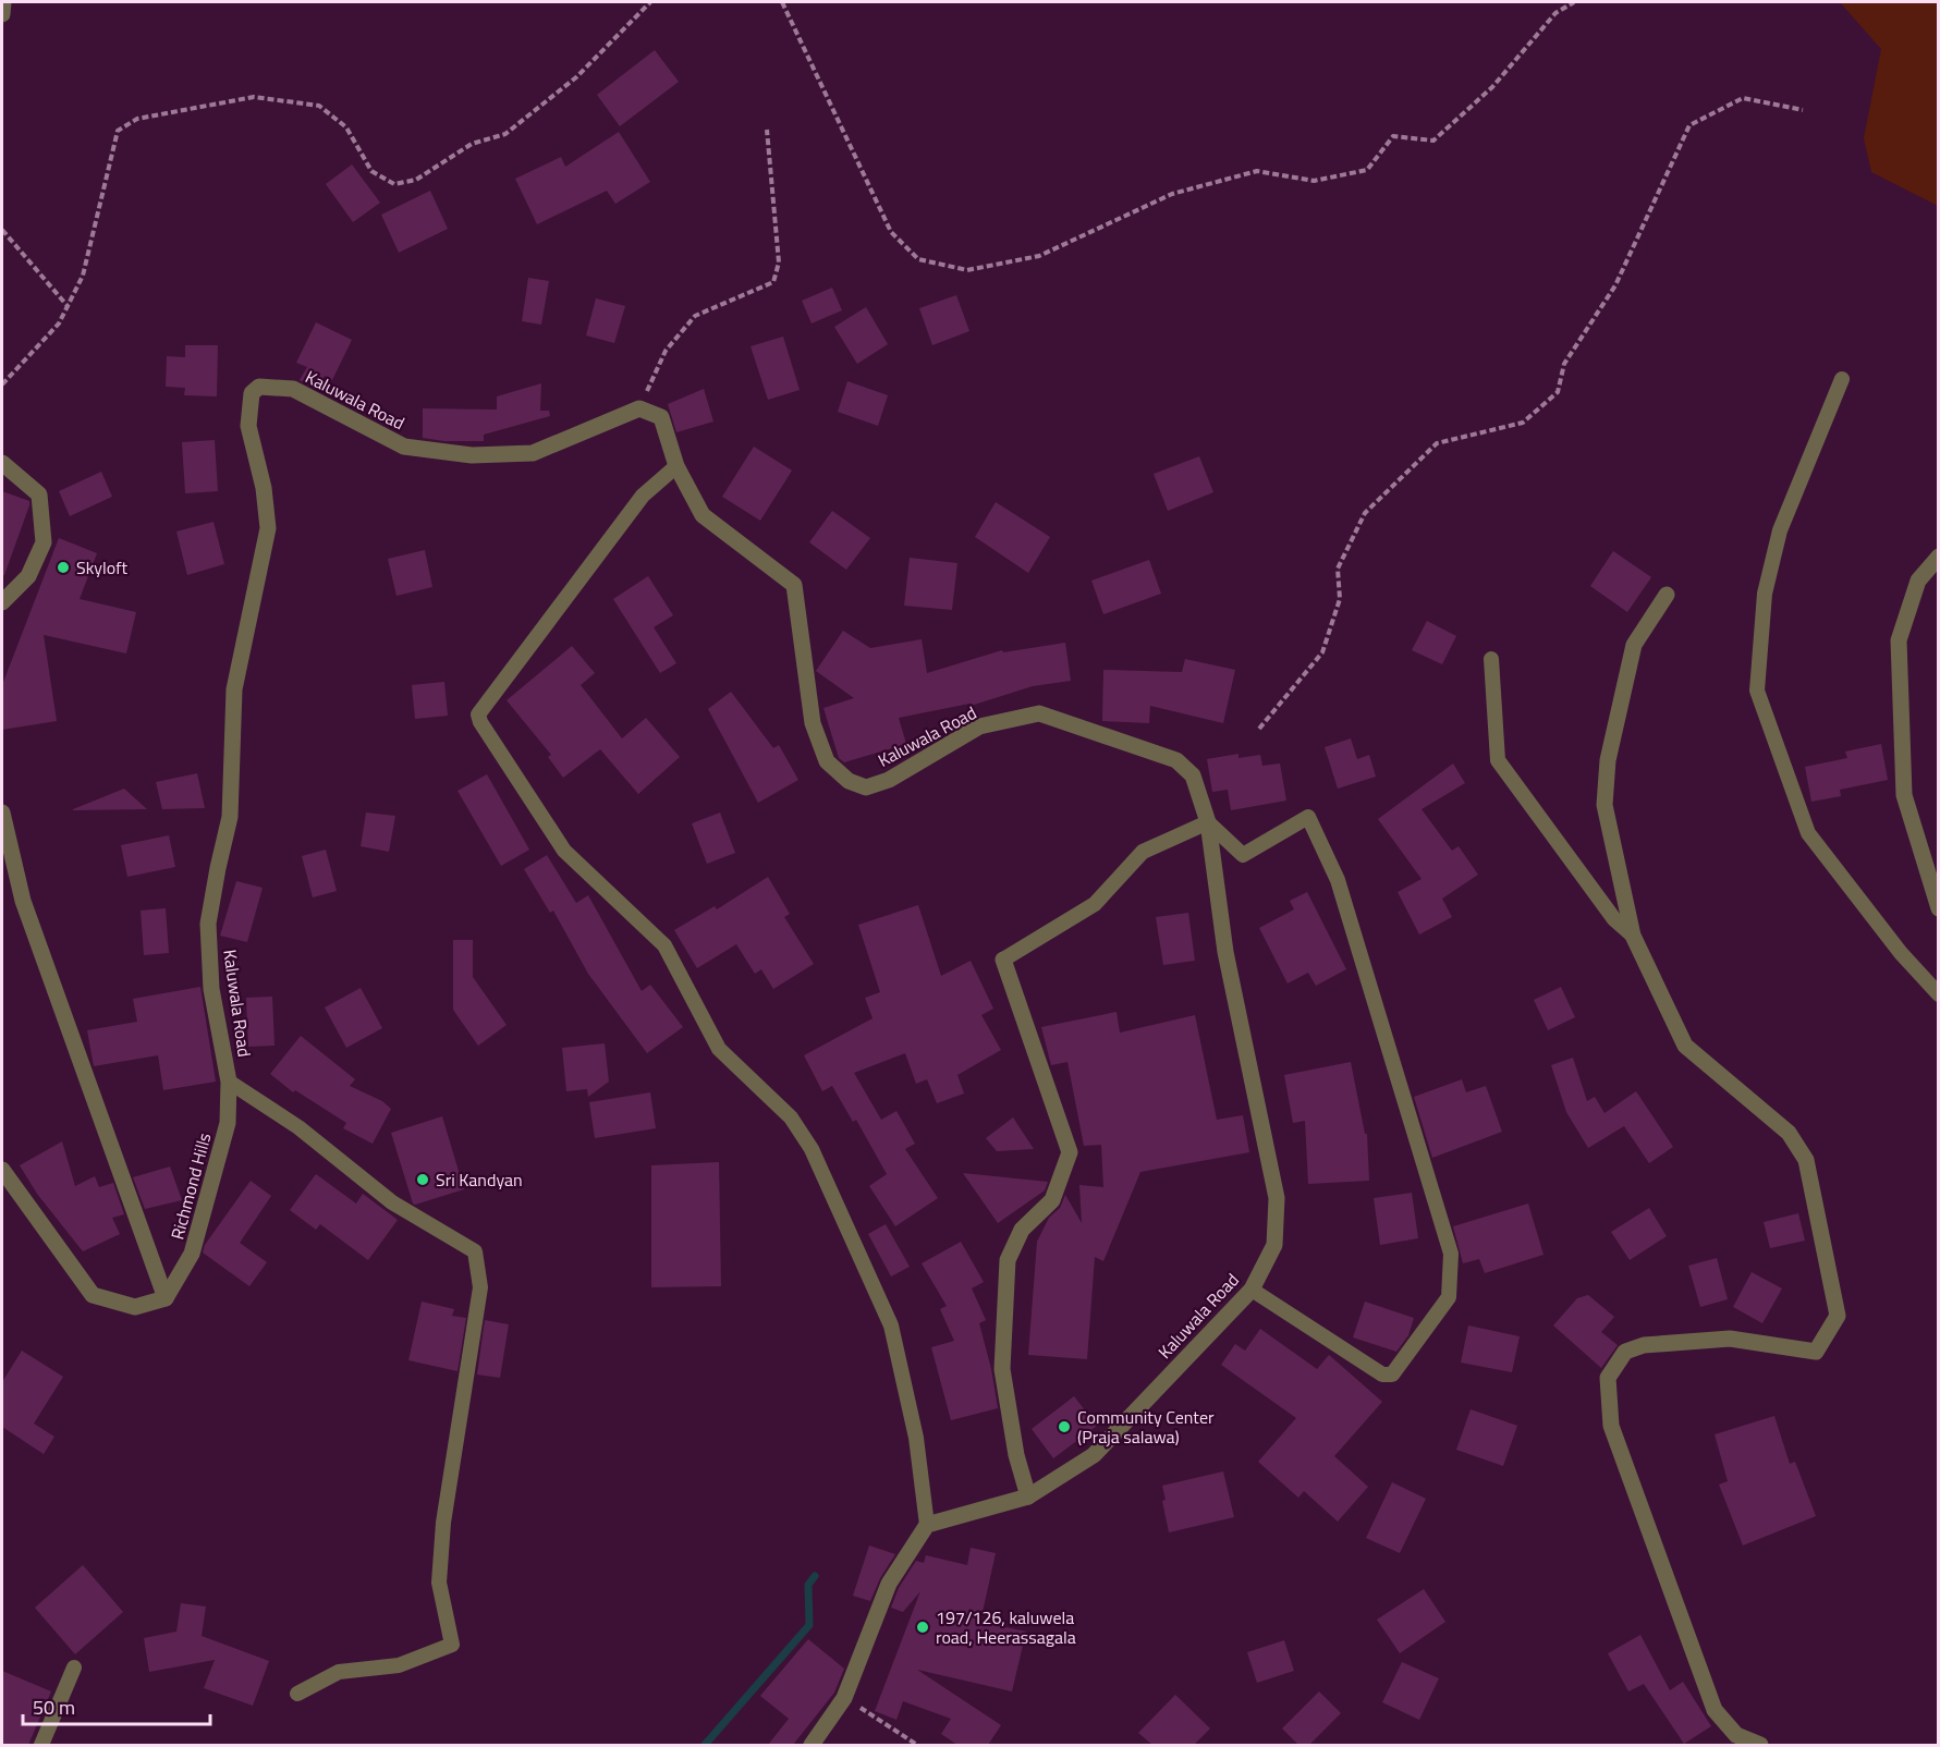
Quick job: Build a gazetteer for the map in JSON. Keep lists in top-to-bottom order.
{
  "streets": {
    "street": ["Kaluwala Road", "Richmond Hills"]
  },
  "crossings": [
    ["Kaluwala Road", "Richmond Hills"]
  ],
  "places": [
    "Skyloft",
    "Sri Kandyan",
    "Community Center (Praja salawa)",
    "197/126, kaluwela road, Heerassagala"
  ],
  "scale_bar": "50 m"
}
